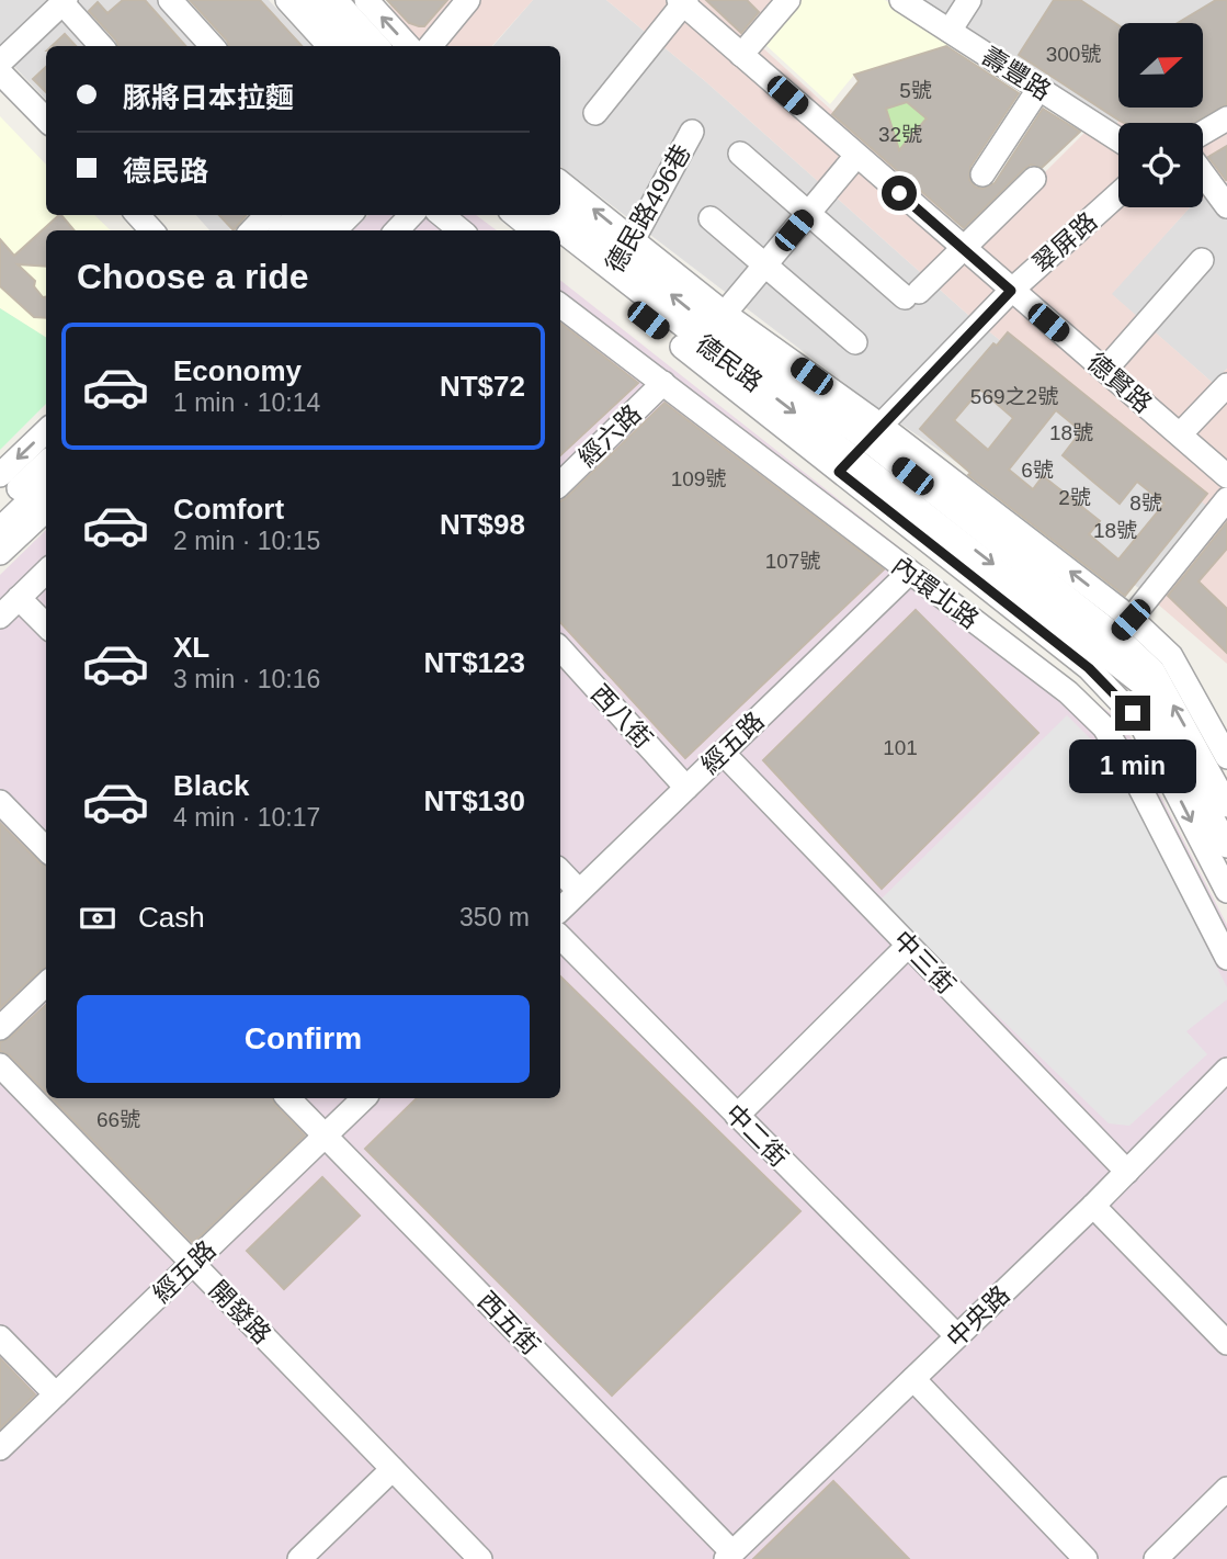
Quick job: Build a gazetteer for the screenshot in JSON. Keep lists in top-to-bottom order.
{
  "streets": {
    "street": [
      "壽豐路",
      "德民路496巷",
      "翠屏路",
      "德民路",
      "德賢路",
      "經六路",
      "內環北路",
      "西八街",
      "經五路",
      "中三街",
      "中二街",
      "開發路",
      "中央路",
      "西五街"
    ]
  },
  "crossings": [
    ["德民路496巷", "德民路"],
    ["翠屏路", "德民路"],
    ["翠屏路", "德賢路"],
    ["經六路", "內環北路"],
    ["內環北路", "經五路"],
    ["西八街", "經五路"],
    ["經五路", "中三街"],
    ["經五路", "開發路"],
    ["經五路", "西五街"],
    ["中三街", "中央路"],
    ["中二街", "中央路"],
    ["中央路", "西五街"]
  ],
  "house_numbers": [
    "300號",
    "5號",
    "32號",
    "569之2號",
    "18號",
    "6號",
    "109號",
    "2號",
    "8號",
    "18號",
    "107號",
    "101",
    "66號"
  ],
  "north": "right",
  "page": {
    "banner": ["豚將日本拉麵", "德民路"],
    "heading": "Choose a ride",
    "list": [
      {
        "name": "Economy",
        "note": "1 min · 10:14",
        "value": "NT$72"
      },
      {
        "name": "Comfort",
        "note": "2 min · 10:15",
        "value": "NT$98"
      },
      {
        "name": "XL",
        "note": "3 min · 10:16",
        "value": "NT$123"
      },
      {
        "name": "Black",
        "note": "4 min · 10:17",
        "value": "NT$130"
      }
    ],
    "bubble": "1 min",
    "pay": ["Cash", "350 m"],
    "buttons": "Confirm"
  }
}
